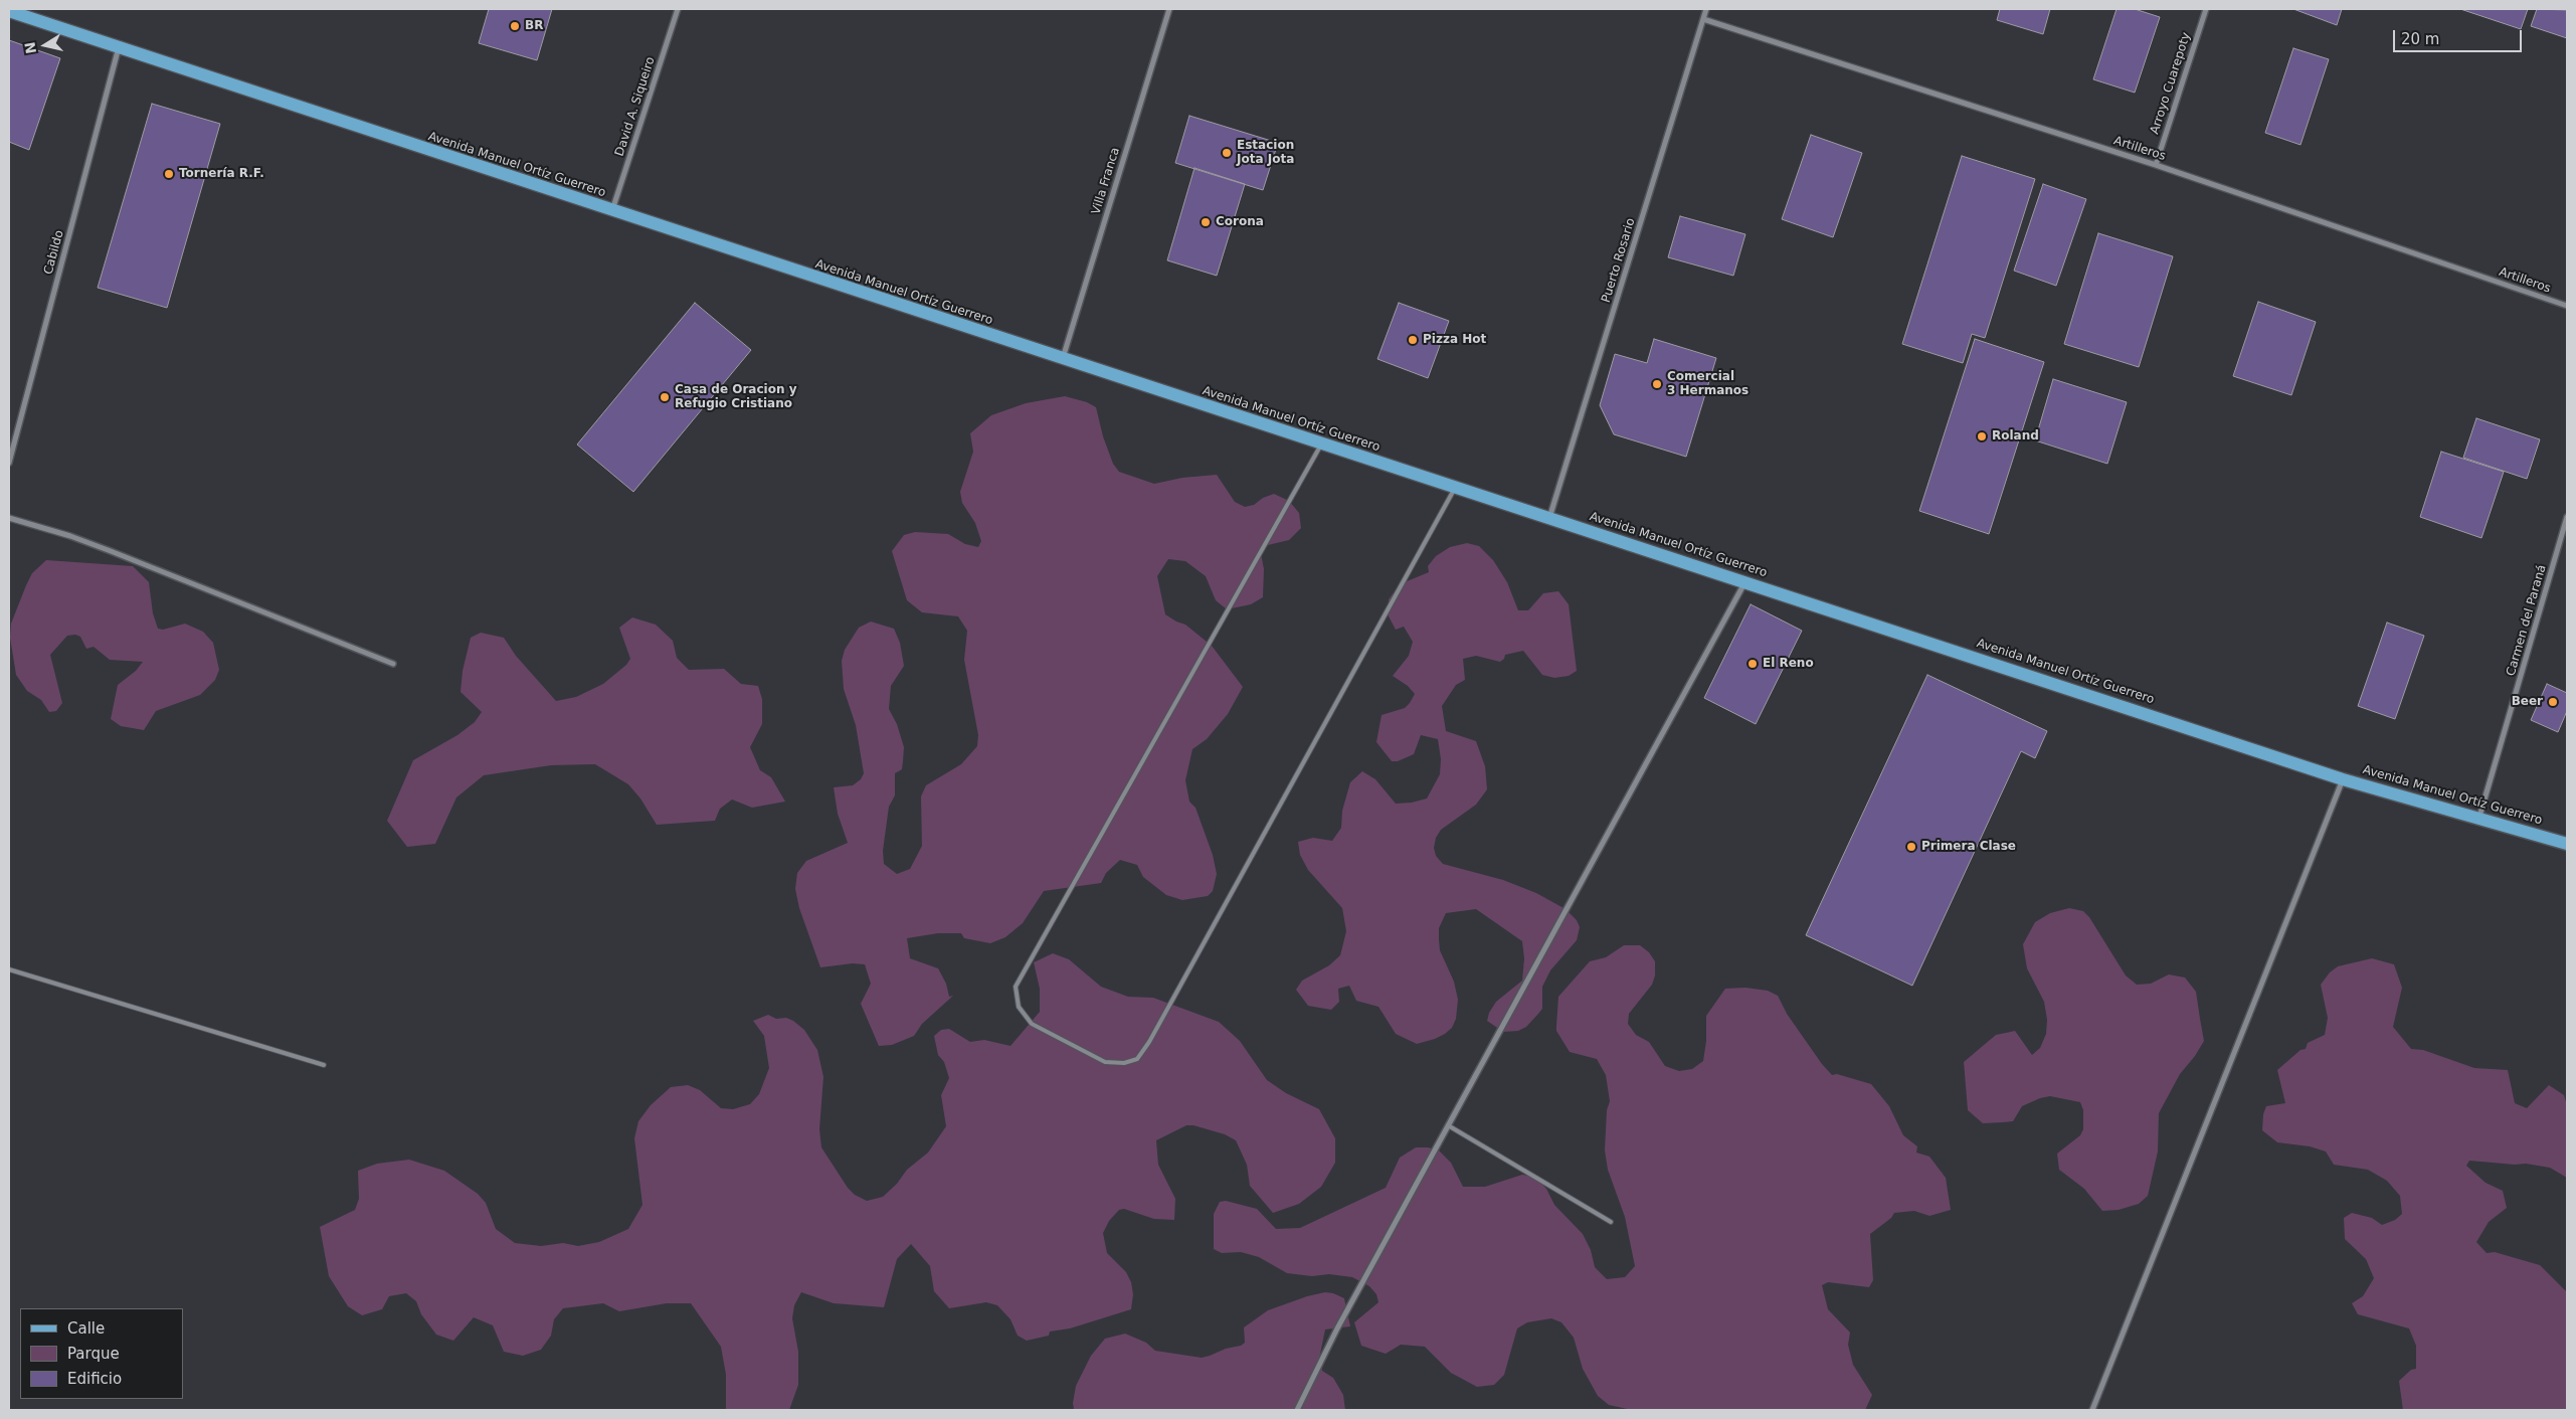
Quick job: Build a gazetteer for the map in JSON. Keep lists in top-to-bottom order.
{
  "streets": {
    "main road": ["Avenida Manuel Ortíz Guerrero"],
    "street": [
      "Arroyo Cuarepoty",
      "David A. Siqueiro",
      "Artilleros",
      "Villa Franca",
      "Cabildo",
      "Puerto Rosario",
      "Carmen del Paraná"
    ]
  },
  "crossings": [
    ["Arroyo Cuarepoty", "Artilleros"],
    ["David A. Siqueiro", "Avenida Manuel Ortíz Guerrero"],
    ["Artilleros", "Puerto Rosario"],
    ["Avenida Manuel Ortíz Guerrero", "Villa Franca"],
    ["Avenida Manuel Ortíz Guerrero", "Cabildo"],
    ["Avenida Manuel Ortíz Guerrero", "Puerto Rosario"],
    ["Avenida Manuel Ortíz Guerrero", "Carmen del Paraná"]
  ],
  "places": [
    "BR",
    "Estacion Jota Jota",
    "Tornería R.F.",
    "Corona",
    "Pizza Hot",
    "Comercial 3 Hermanos",
    "Casa de Oracion y Refugio Cristiano",
    "Roland",
    "El Reno",
    "Beer",
    "Primera Clase"
  ],
  "legend": ["Calle", "Parque", "Edificio"],
  "scale_bar": "20 m",
  "north": "left"
}
